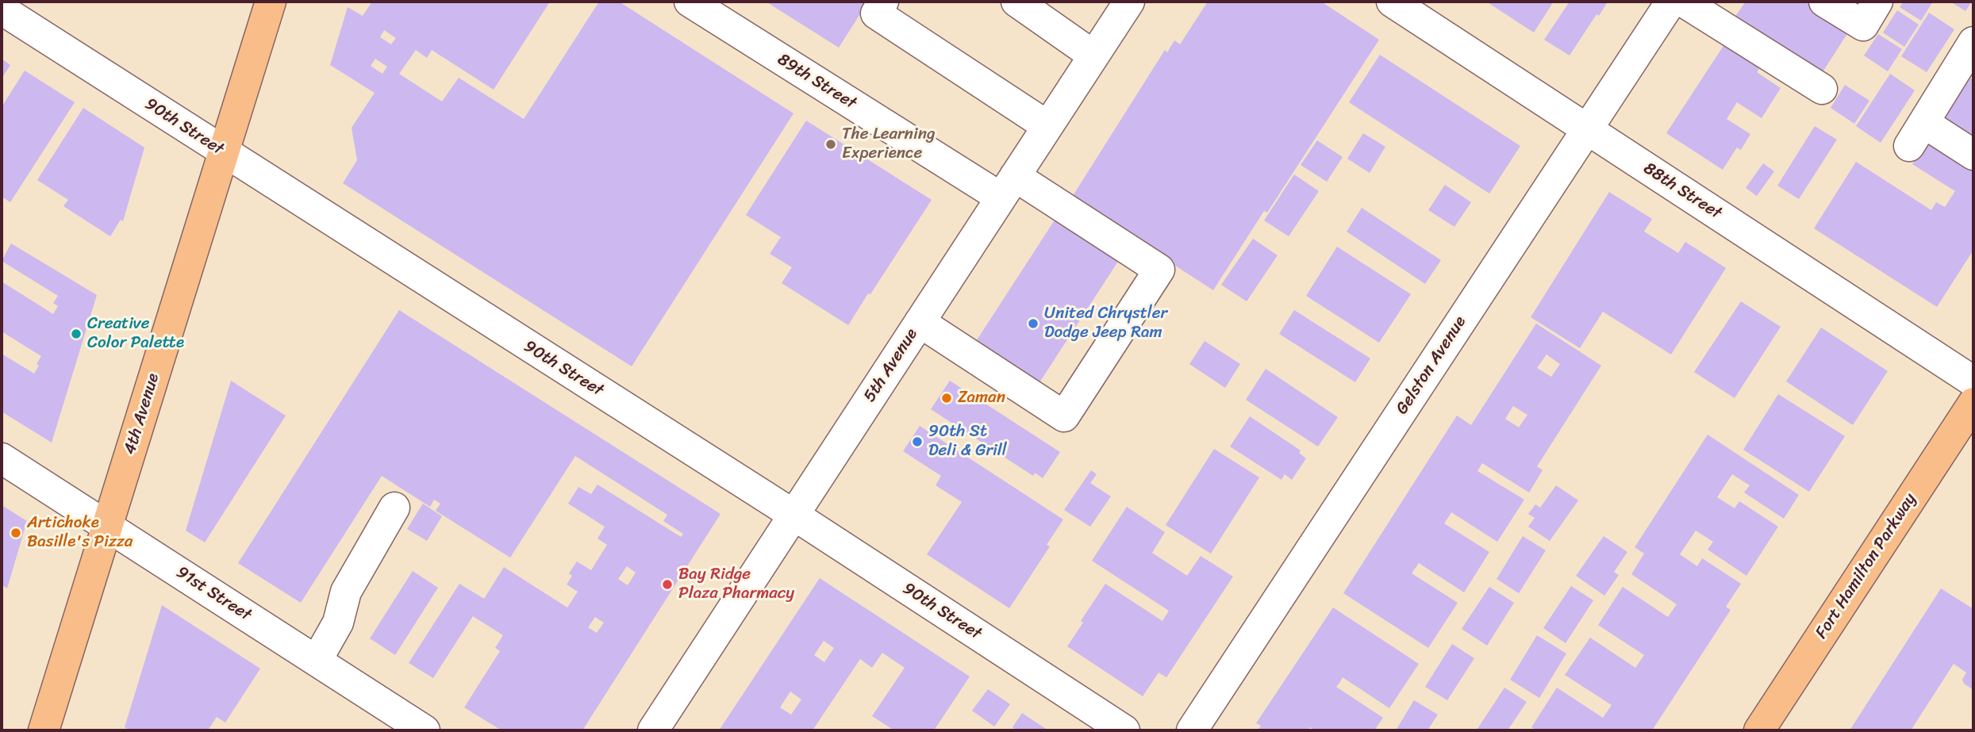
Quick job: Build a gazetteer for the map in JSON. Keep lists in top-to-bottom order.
{
  "streets": {
    "main road": ["4th Avenue", "Fort Hamilton Parkway"],
    "street": [
      "89th Street",
      "90th Street",
      "88th Street",
      "5th Avenue",
      "Gelston Avenue",
      "91st Street"
    ]
  },
  "crossings": [
    ["89th Street", "5th Avenue"],
    ["90th Street", "5th Avenue"],
    ["90th Street", "4th Avenue"],
    ["88th Street", "Gelston Avenue"],
    ["4th Avenue", "91st Street"]
  ],
  "places": [
    "The Learning Experience",
    "United Chrystler Dodge Jeep Ram",
    "Creative Color Palette",
    "Zaman",
    "90th St Deli & Grill",
    "Artichoke Basille's Pizza",
    "Bay Ridge Plaza Pharmacy"
  ]
}
